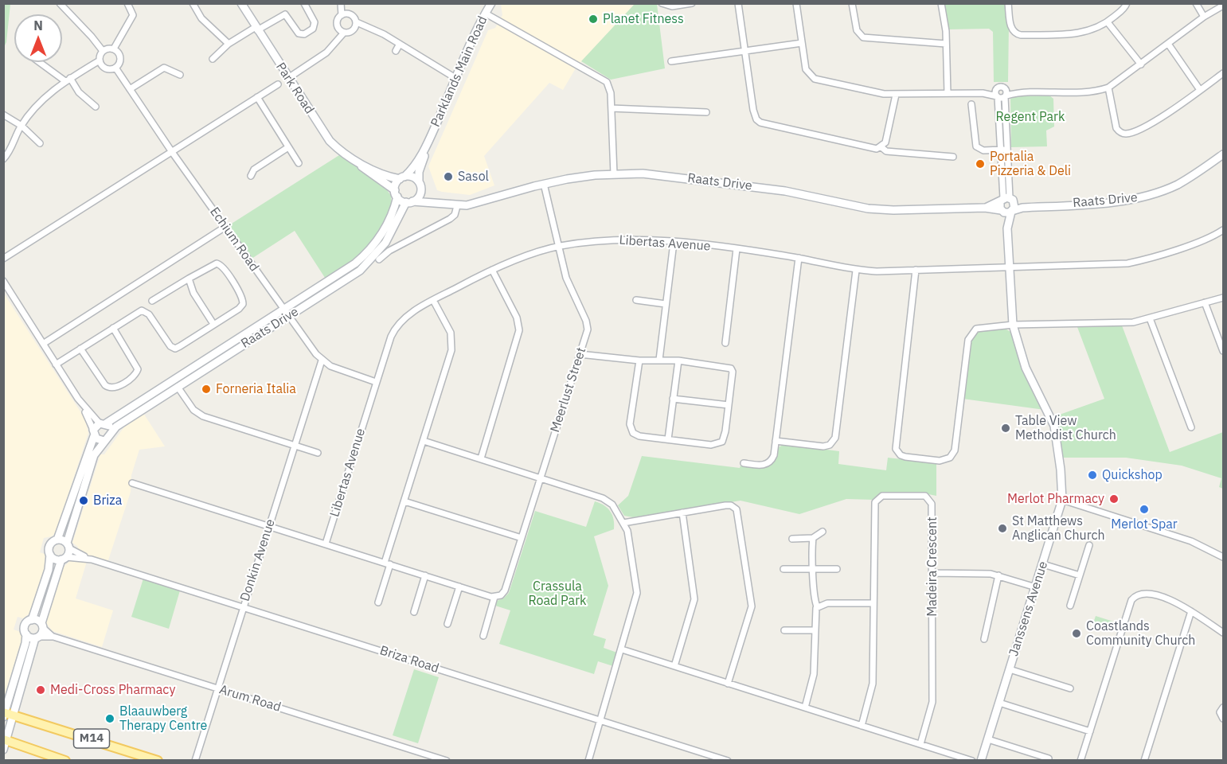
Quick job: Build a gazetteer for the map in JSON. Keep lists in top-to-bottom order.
{
  "streets": {
    "main road": ["M14"],
    "street": [
      "Parklands Main Road",
      "Park Road",
      "Raats Drive",
      "Echium Road",
      "Libertas Avenue",
      "Meerlust Street",
      "Donkin Avenue",
      "Madeira Crescent",
      "Janssens Avenue",
      "Briza Road",
      "Arum Road"
    ]
  },
  "crossings": [
    ["Parklands Main Road", "Park Road"],
    ["Parklands Main Road", "Raats Drive"],
    ["Park Road", "Raats Drive"],
    ["Raats Drive", "Echium Road"],
    ["Raats Drive", "Meerlust Street"],
    ["Raats Drive", "Janssens Avenue"],
    ["Echium Road", "Libertas Avenue"],
    ["Echium Road", "Donkin Avenue"],
    ["Libertas Avenue", "Meerlust Street"],
    ["Libertas Avenue", "Janssens Avenue"],
    ["Donkin Avenue", "Briza Road"],
    ["Donkin Avenue", "Arum Road"]
  ],
  "parks": ["Regent Park", "Crassula Road Park"],
  "places": [
    "Planet Fitness",
    "Portalia Pizzeria & Deli",
    "Sasol",
    "Forneria Italia",
    "Table View Methodist Church",
    "Quickshop",
    "Merlot Pharmacy",
    "Briza",
    "Merlot Spar",
    "St Matthews Anglican Church",
    "Coastlands Community Church",
    "Medi-Cross Pharmacy",
    "Blaauwberg Therapy Centre"
  ],
  "north": "top"
}
